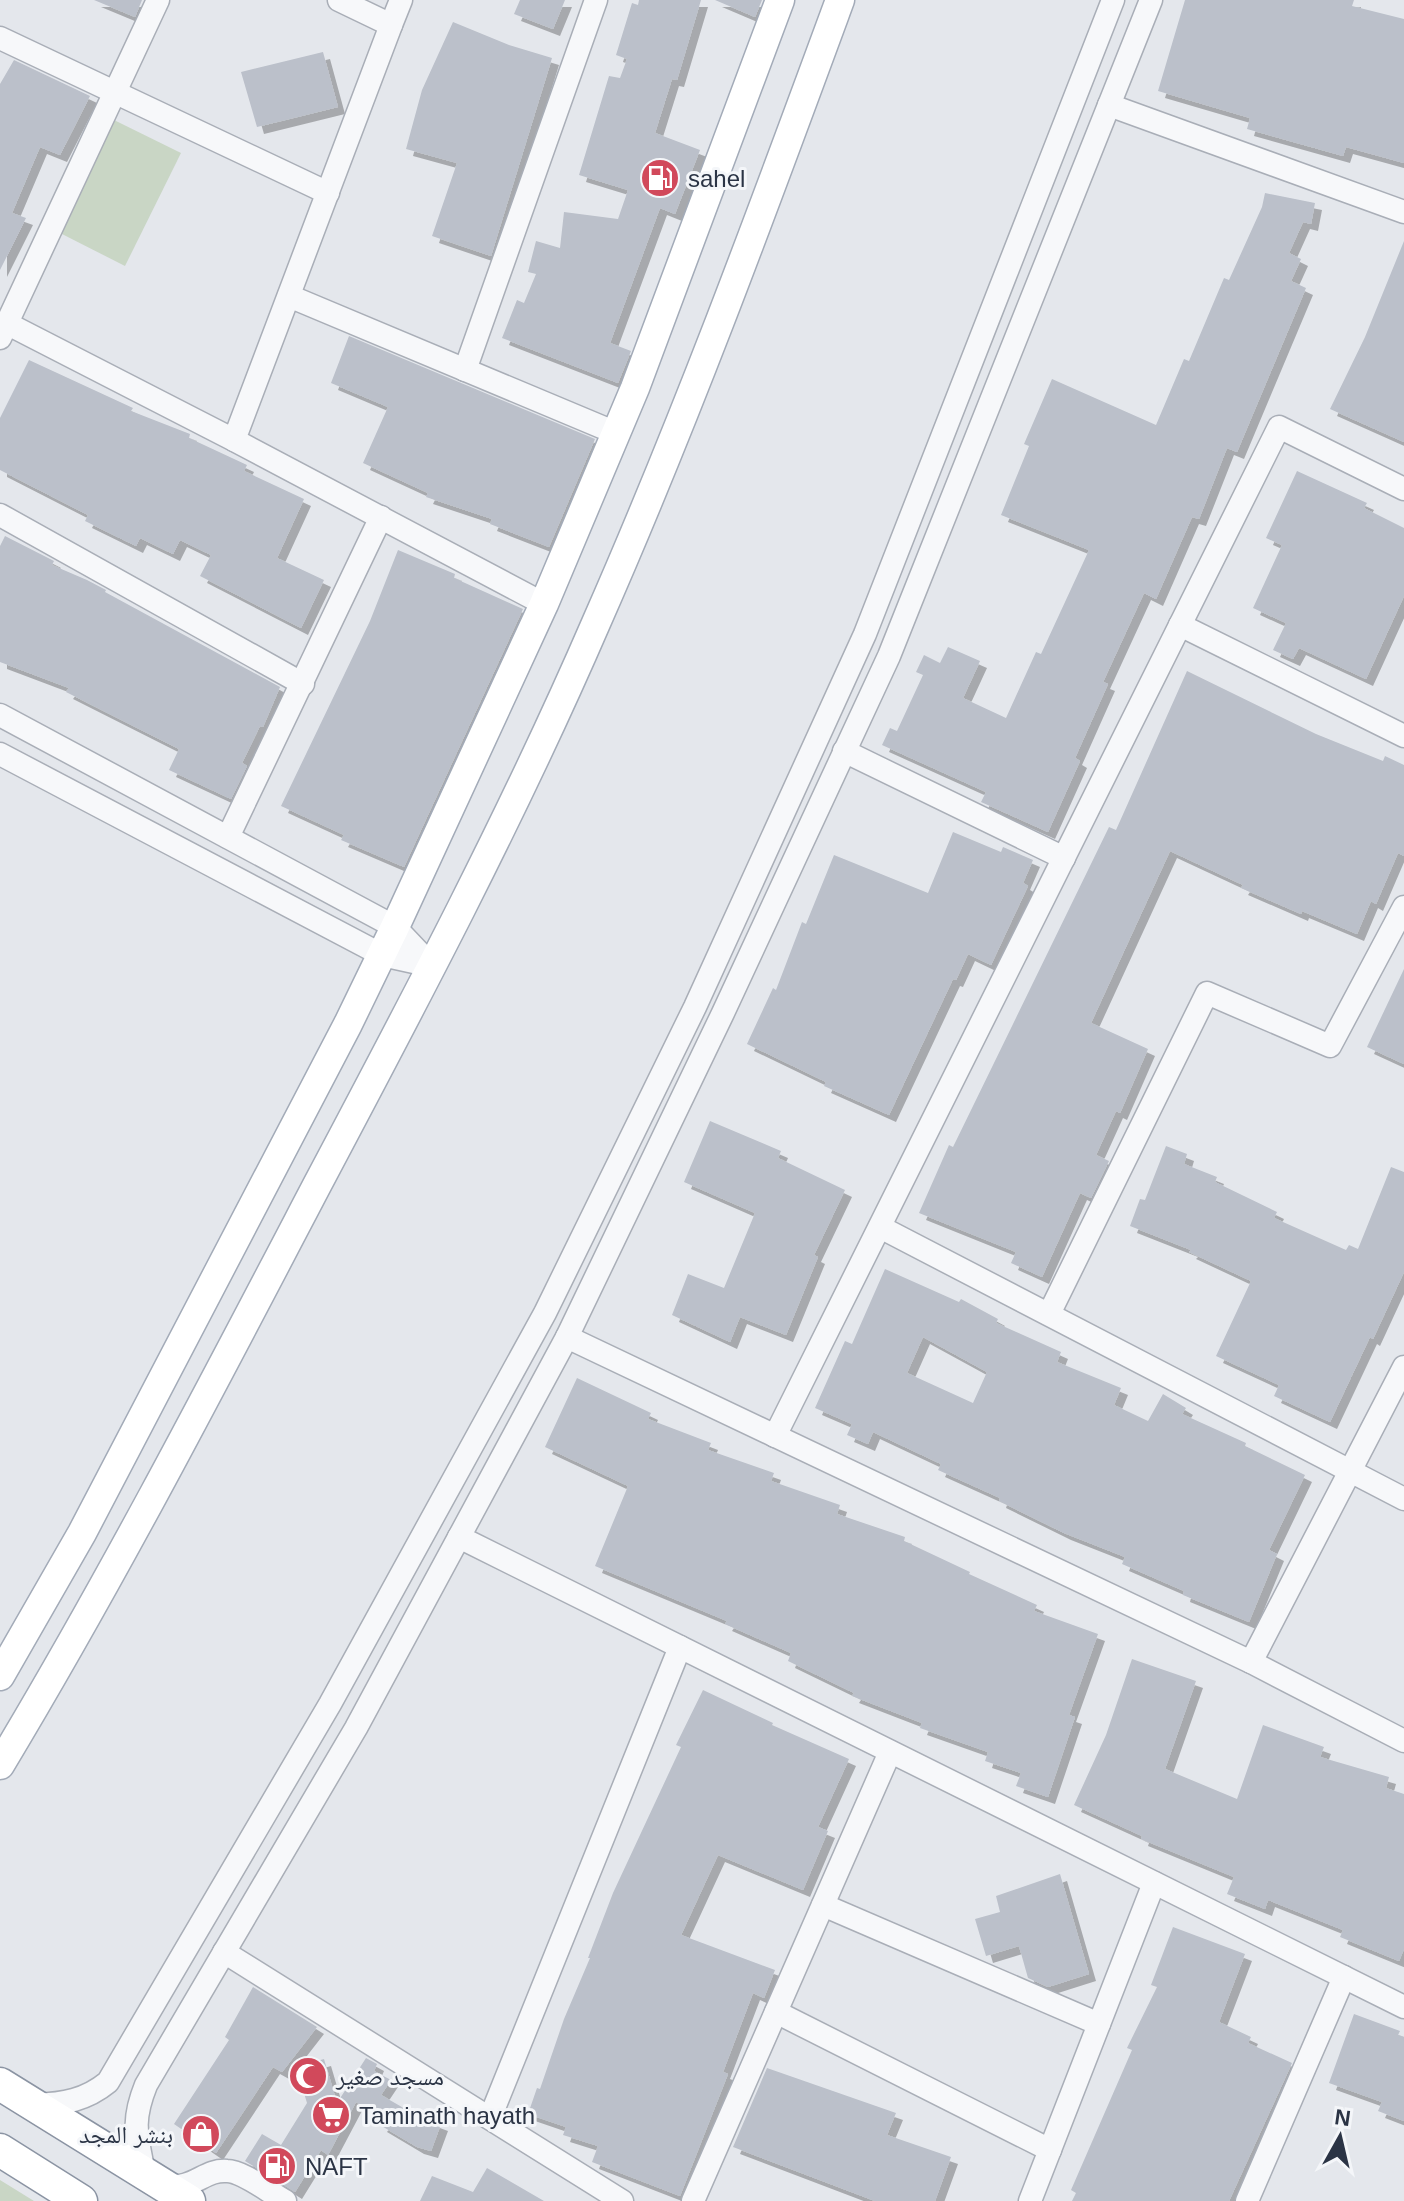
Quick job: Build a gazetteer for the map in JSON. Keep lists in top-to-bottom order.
{
  "places": {
    "fuel station": ["sahel", "NAFT"],
    "mosque": ["مسجد صغير"],
    "supermarket": ["Taminath hayath"],
    "shop": ["بنشر المجد"]
  },
  "north": "top"
}
